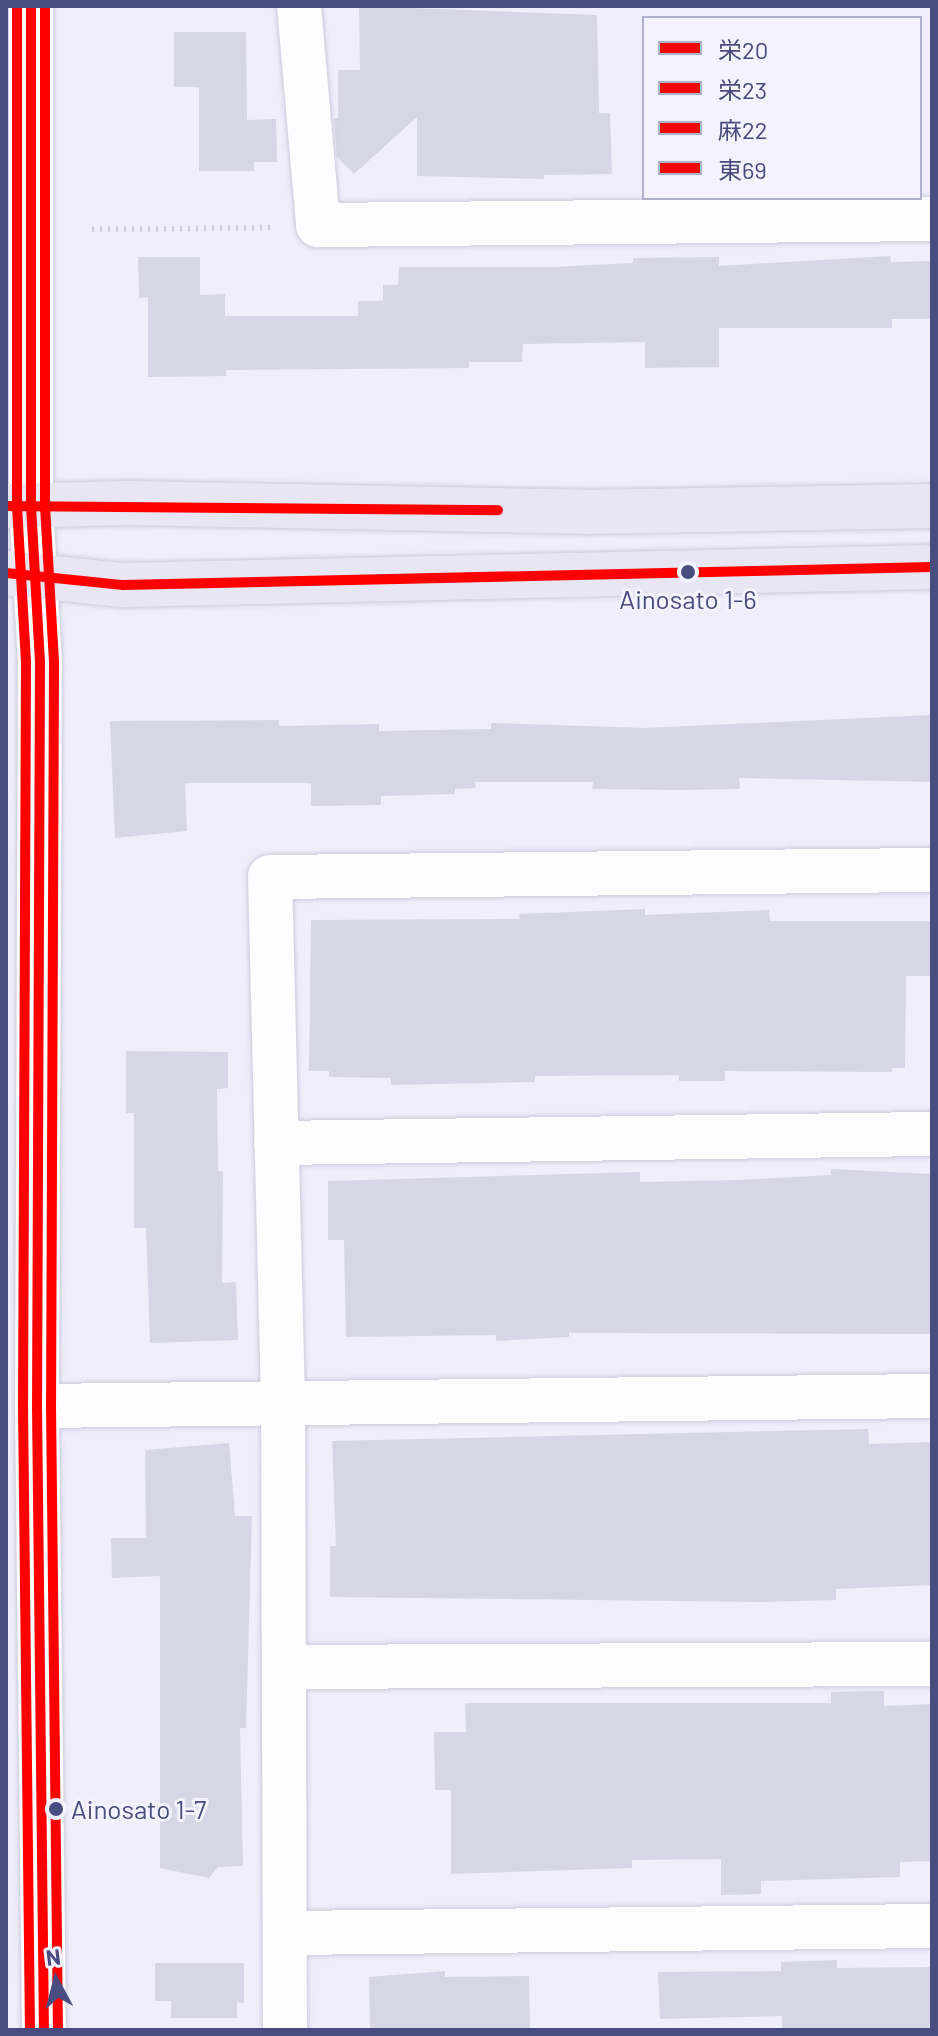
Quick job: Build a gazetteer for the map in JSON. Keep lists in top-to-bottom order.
{
  "places": ["Ainosato 1-6", "Ainosato 1-7"],
  "lines": [
    "transit line 栄20",
    "transit line 栄23",
    "transit line 麻22",
    "transit line 東69"
  ],
  "legend": [
    "栄20",
    "栄23",
    "麻22",
    "東69"
  ],
  "north": "top"
}
